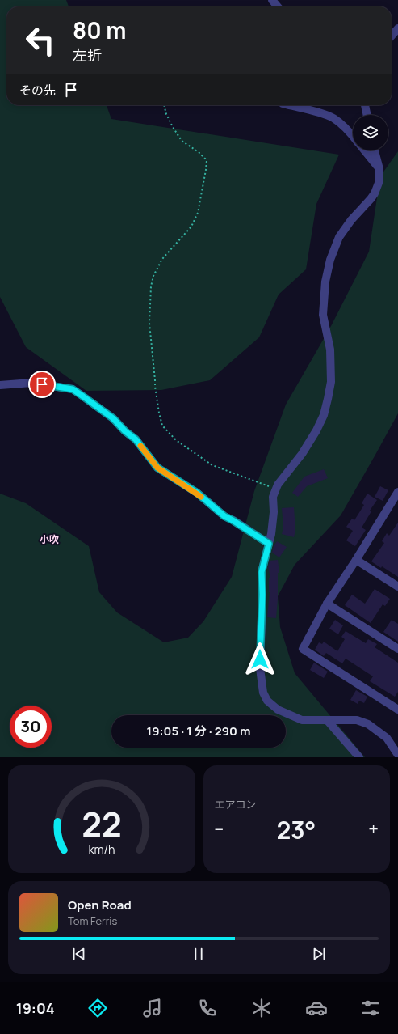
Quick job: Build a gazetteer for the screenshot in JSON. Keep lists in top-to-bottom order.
{
  "districts": ["小吹"],
  "page": {
    "turn": ["80 m", "左折"],
    "then": "その先",
    "limit": "30",
    "trip": "19:05 · 1 分 · 290 m",
    "tile": "エアコン",
    "heat": ["−", "23°", "+"],
    "song": ["Open Road", "Tom Ferris"],
    "tabs": "19:04",
    "gauge": ["22", "km/h"]
  }
}
